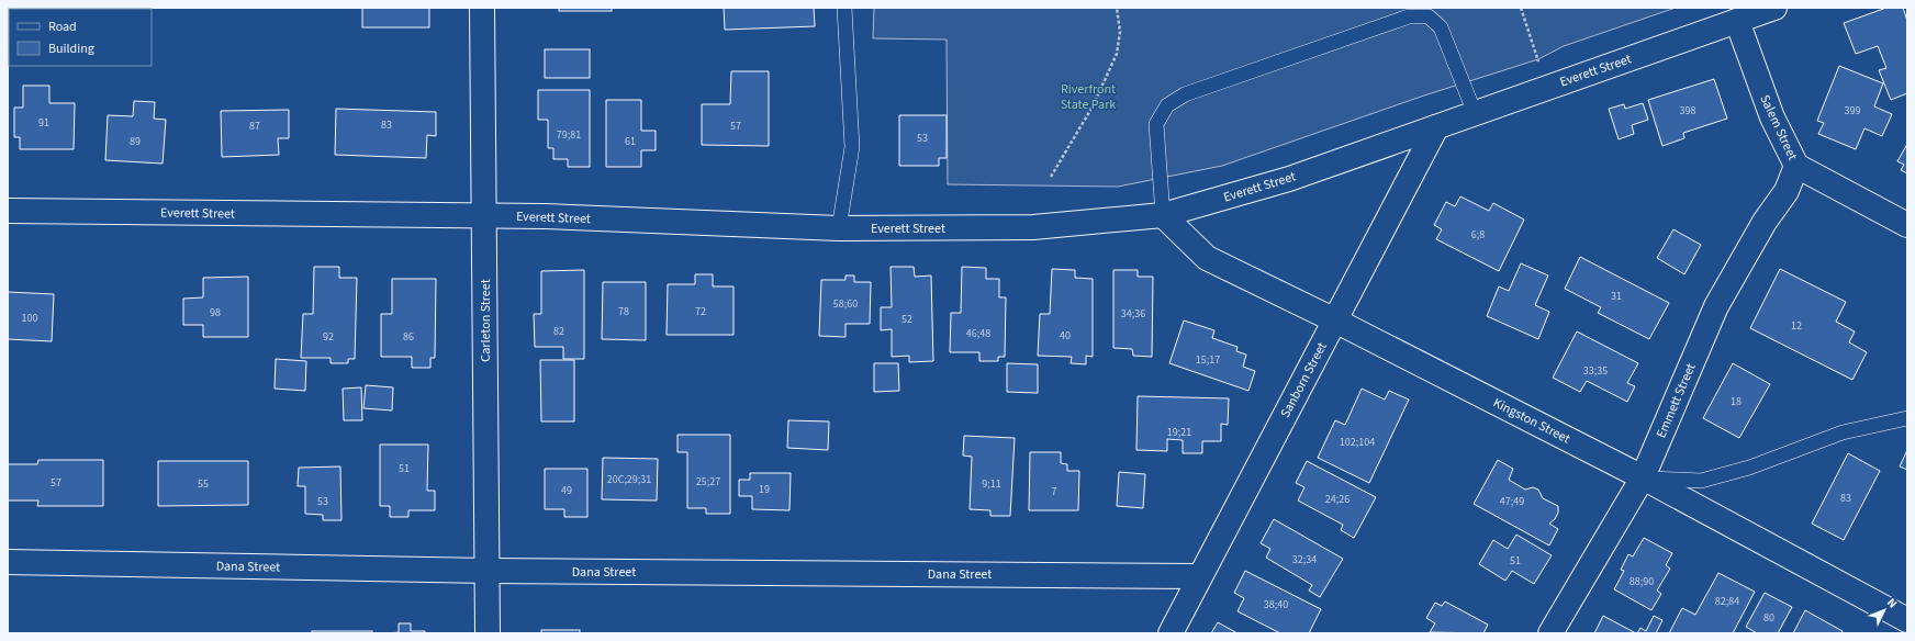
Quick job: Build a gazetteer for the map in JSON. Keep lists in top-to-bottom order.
{
  "streets": {
    "street": [
      "Everett Street",
      "Salem Street",
      "Carleton Street",
      "Sanborn Street",
      "Emmett Street",
      "Kingston Street",
      "Dana Street"
    ]
  },
  "crossings": [
    ["Everett Street", "Salem Street"],
    ["Everett Street", "Carleton Street"],
    ["Everett Street", "Sanborn Street"],
    ["Everett Street", "Kingston Street"],
    ["Salem Street", "Emmett Street"],
    ["Carleton Street", "Dana Street"],
    ["Sanborn Street", "Kingston Street"],
    ["Sanborn Street", "Dana Street"],
    ["Emmett Street", "Kingston Street"]
  ],
  "parks": ["Riverfront State Park"],
  "house_numbers": [
    "398",
    "399",
    "91",
    "83",
    "87",
    "57",
    "79;81",
    "53",
    "89",
    "61",
    "6;8",
    "31",
    "58;60",
    "78",
    "72",
    "98",
    "34;36",
    "100",
    "52",
    "12",
    "82",
    "46;48",
    "40",
    "92",
    "86",
    "15;17",
    "33;35",
    "18",
    "19;21",
    "102;104",
    "51",
    "20C;29;31",
    "25;27",
    "57",
    "55",
    "9;11",
    "19",
    "49",
    "7",
    "83",
    "24;26",
    "53",
    "47;49",
    "32;34",
    "51",
    "88;90",
    "82;84",
    "38;40",
    "80"
  ],
  "legend": ["Road", "Building"],
  "north": "top right"
}
